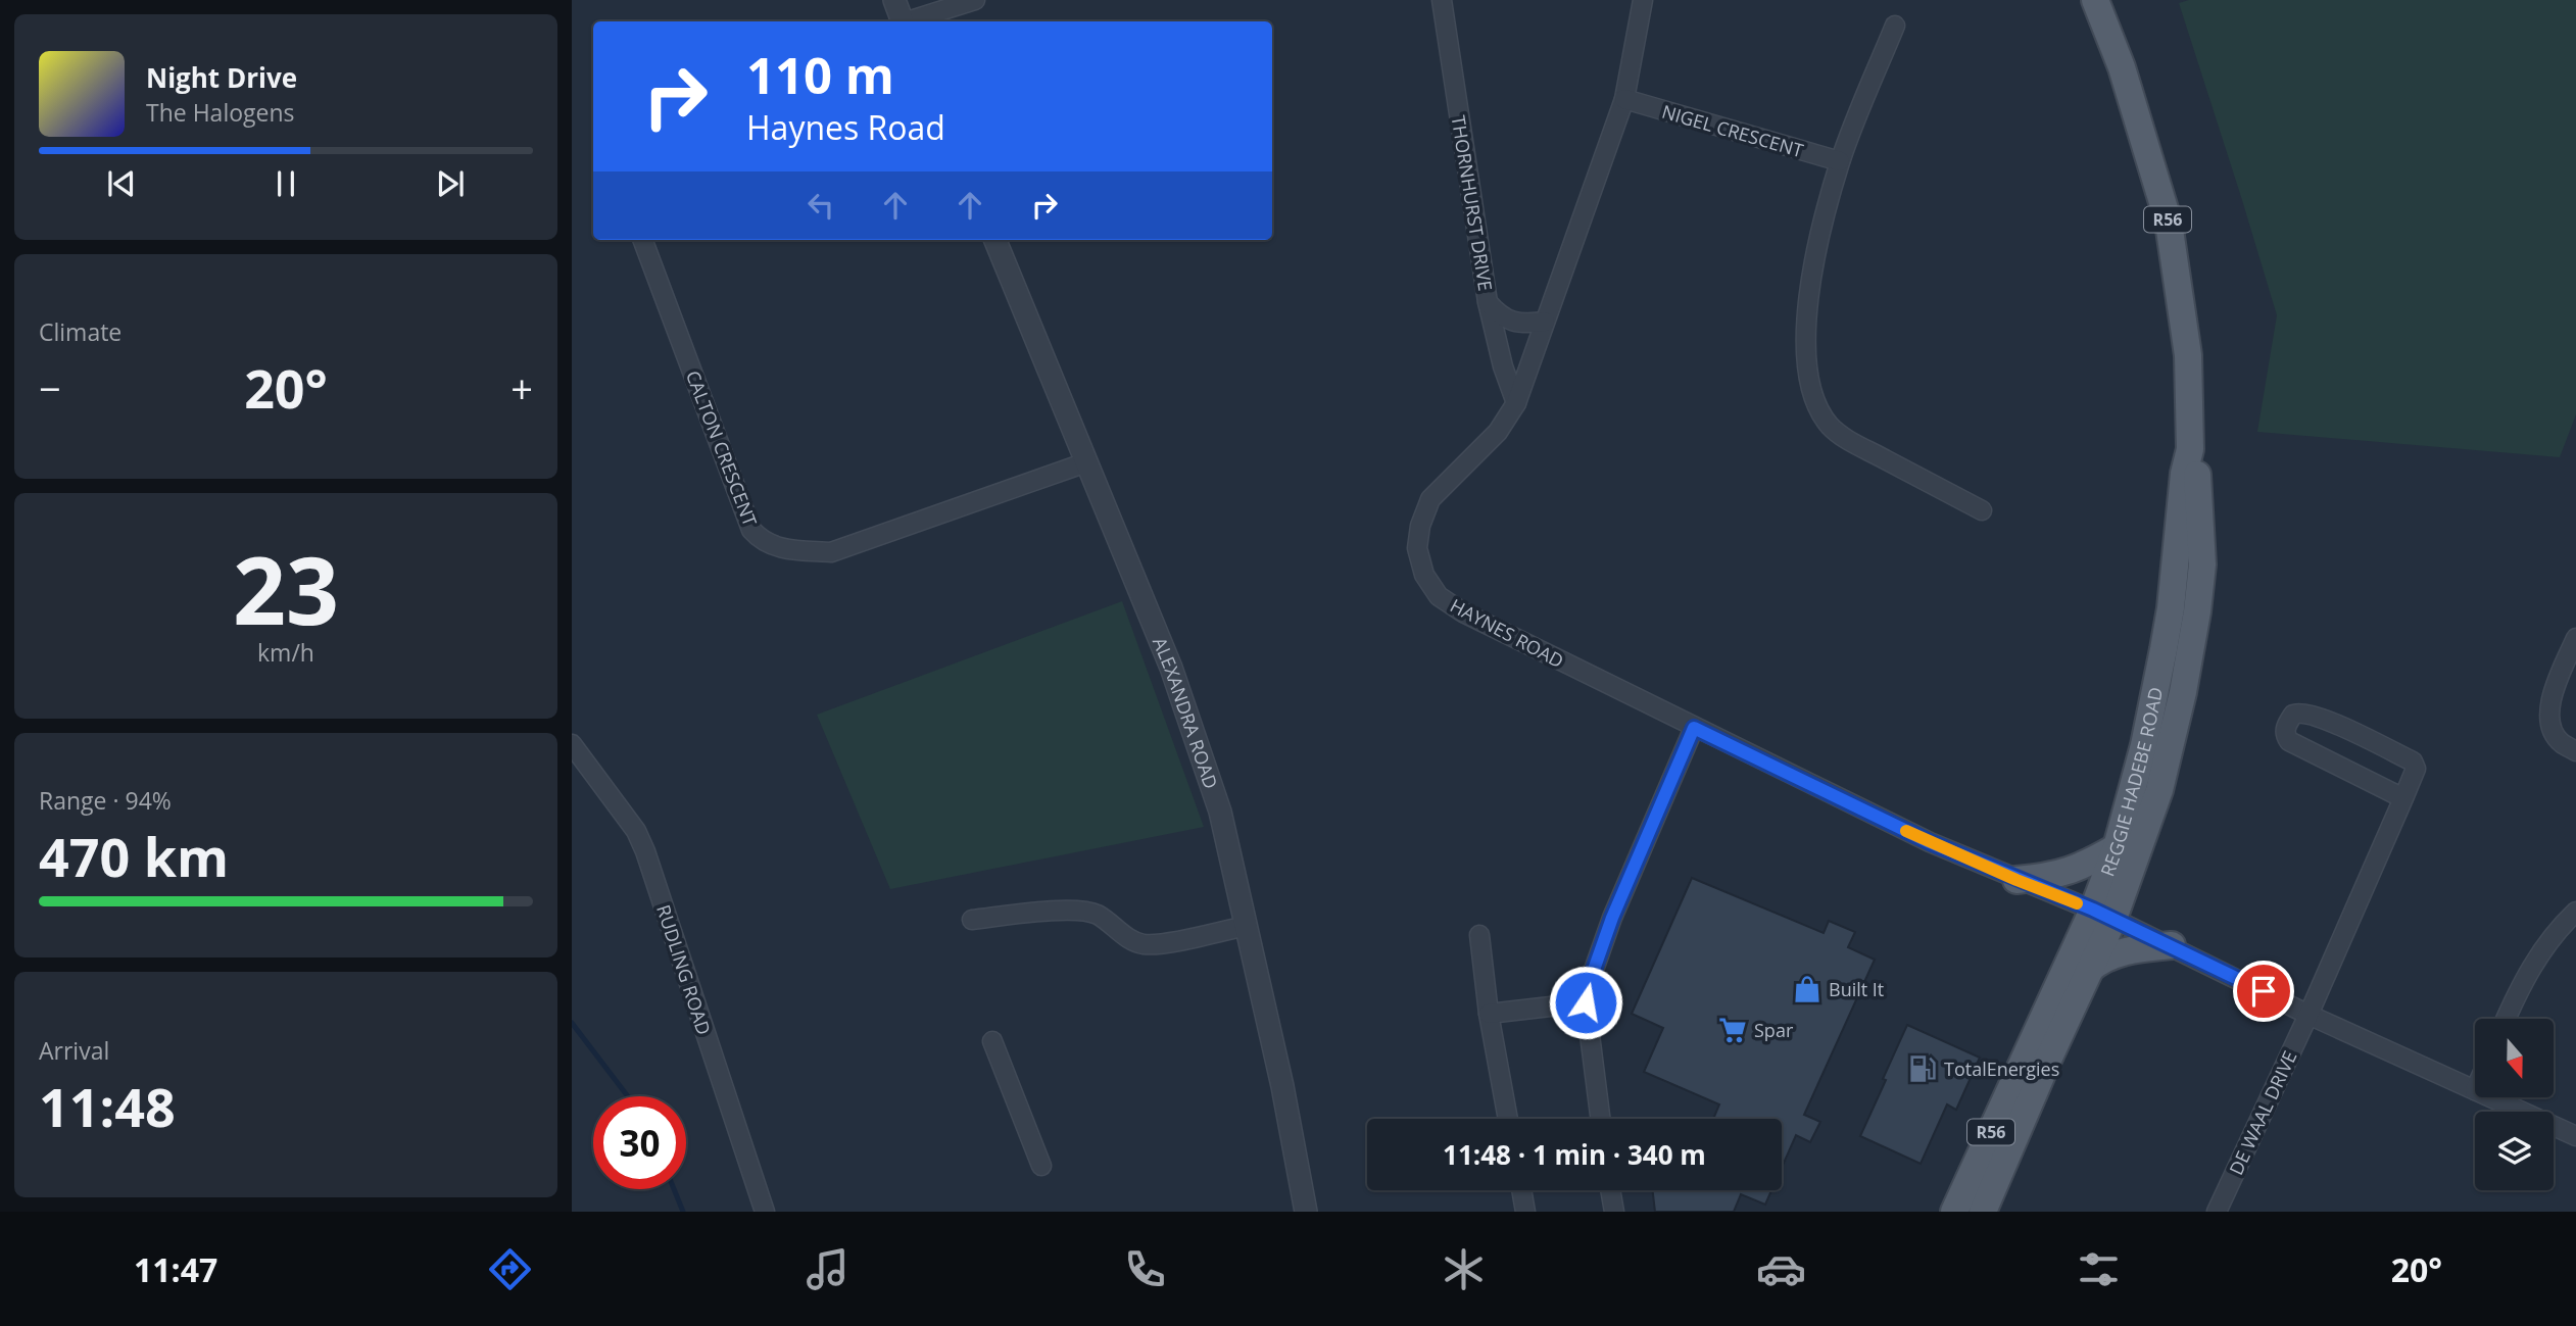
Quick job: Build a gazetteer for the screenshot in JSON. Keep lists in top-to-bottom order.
{
  "streets": {
    "main road": ["R56", "REGGIE HADEBE ROAD"],
    "street": [
      "NIGEL CRESCENT",
      "THORNHURST DRIVE",
      "CALTON CRESCENT",
      "HAYNES ROAD",
      "ALEXANDRA ROAD",
      "RUDLING ROAD",
      "DE WAAL DRIVE"
    ]
  },
  "crossings": [
    ["NIGEL CRESCENT", "HAYNES ROAD"],
    ["THORNHURST DRIVE", "HAYNES ROAD"],
    ["CALTON CRESCENT", "ALEXANDRA ROAD"],
    ["HAYNES ROAD", "REGGIE HADEBE ROAD"],
    ["HAYNES ROAD", "DE WAAL DRIVE"]
  ],
  "places": {
    "shop": ["Built It"],
    "supermarket": ["Spar"],
    "fuel station": ["TotalEnergies"]
  },
  "north": "bottom",
  "page": {
    "turn": ["110 m", "Haynes Road"],
    "song": ["Night Drive", "The Halogens"],
    "tile": [
      "Climate",
      ["23", "km/h"],
      ["Range · 94%", "470 km"],
      ["Arrival", "11:48"]
    ],
    "heat": ["−", "20°", "+"],
    "limit": "30",
    "trip": "11:48 · 1 min · 340 m",
    "tabs": ["11:47", "20°"]
  }
}
